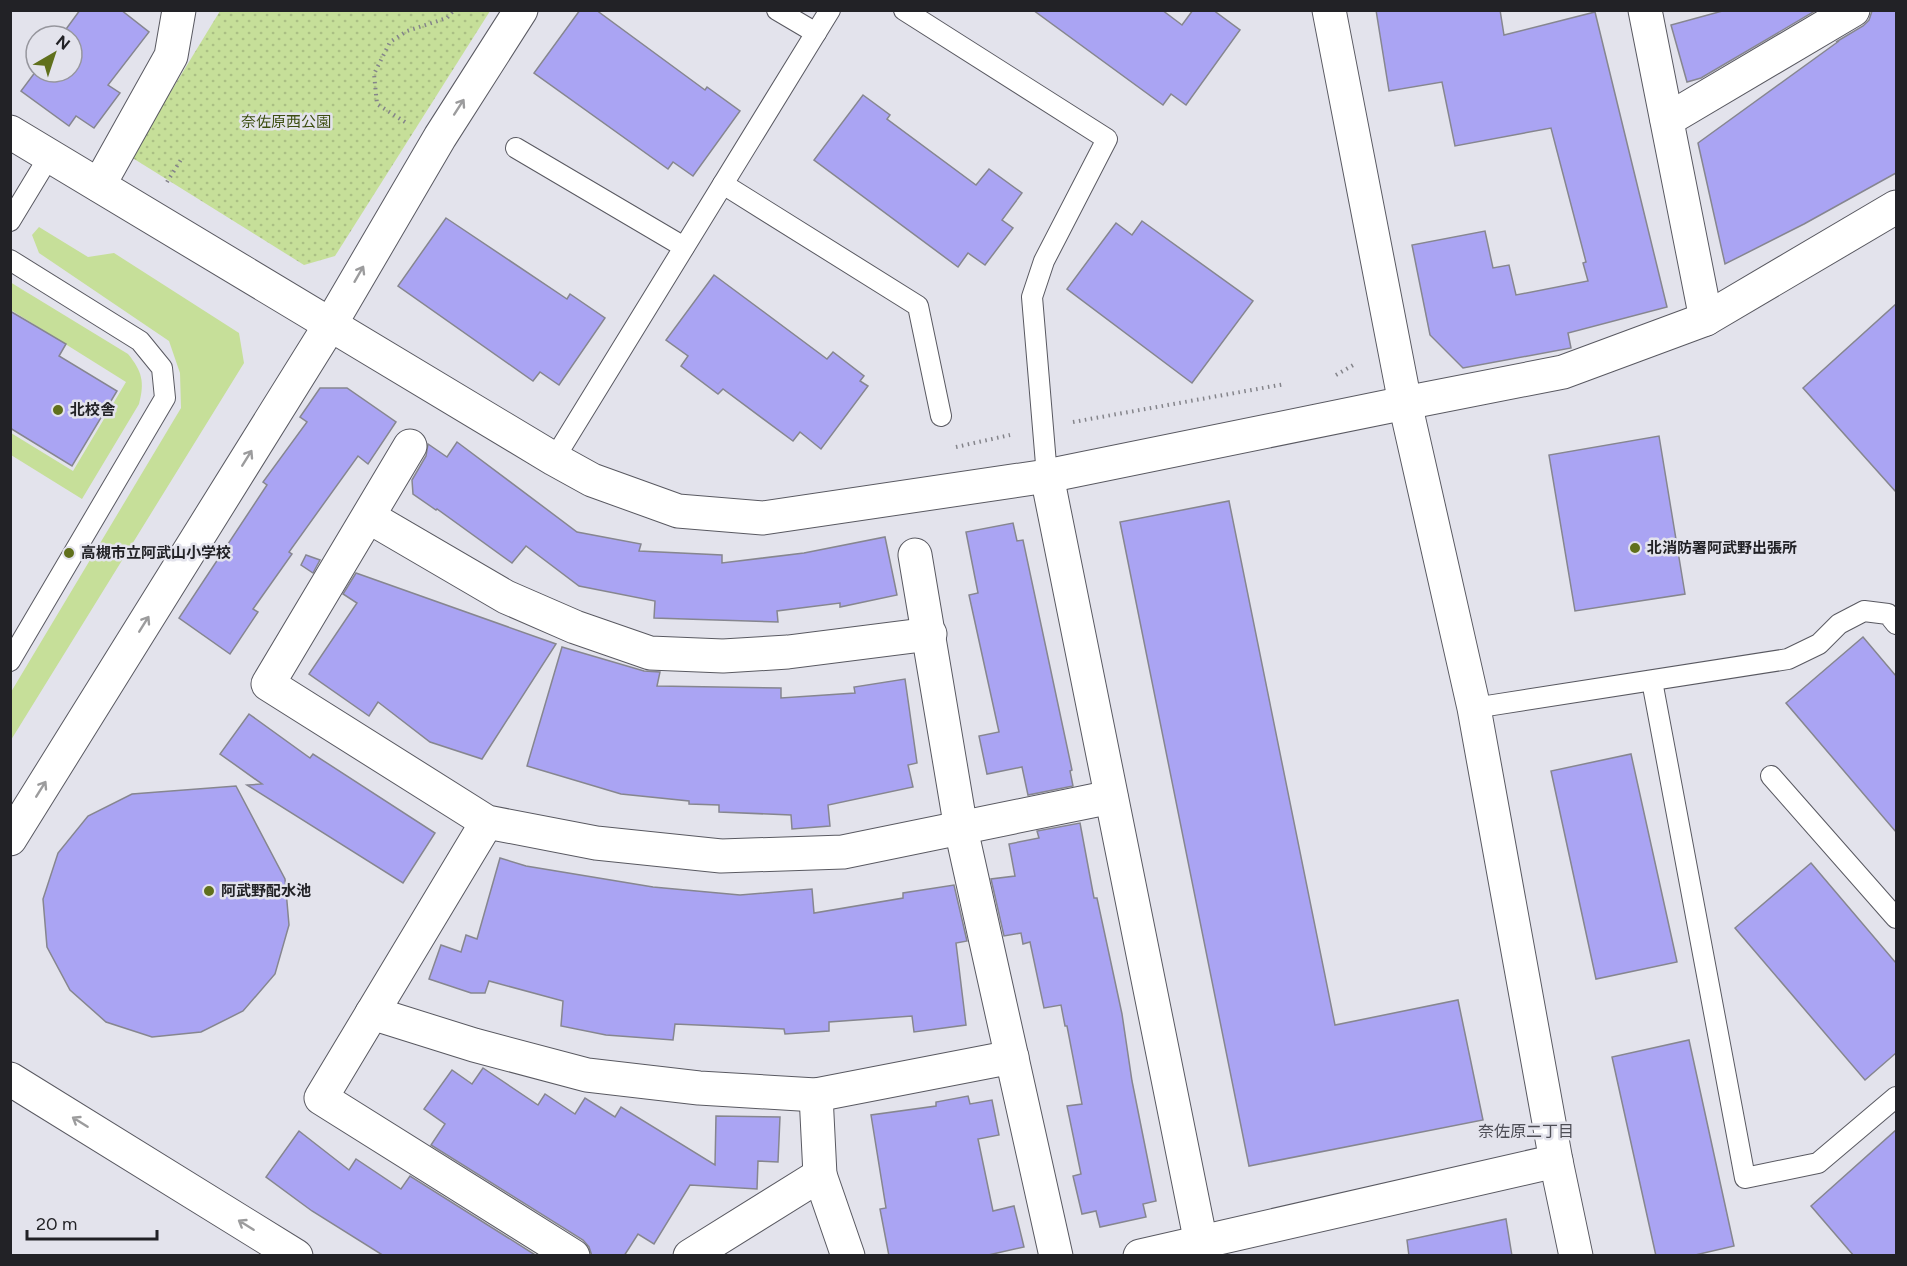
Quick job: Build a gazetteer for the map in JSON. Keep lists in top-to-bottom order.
{
  "districts": ["奈佐原二丁目"],
  "parks": ["奈佐原西公園"],
  "places": [
    "北校舎",
    "北消防署阿武野出張所",
    "高槻市立阿武山小学校",
    "阿武野配水池"
  ],
  "scale_bar": "20 m",
  "north": "top right"
}
